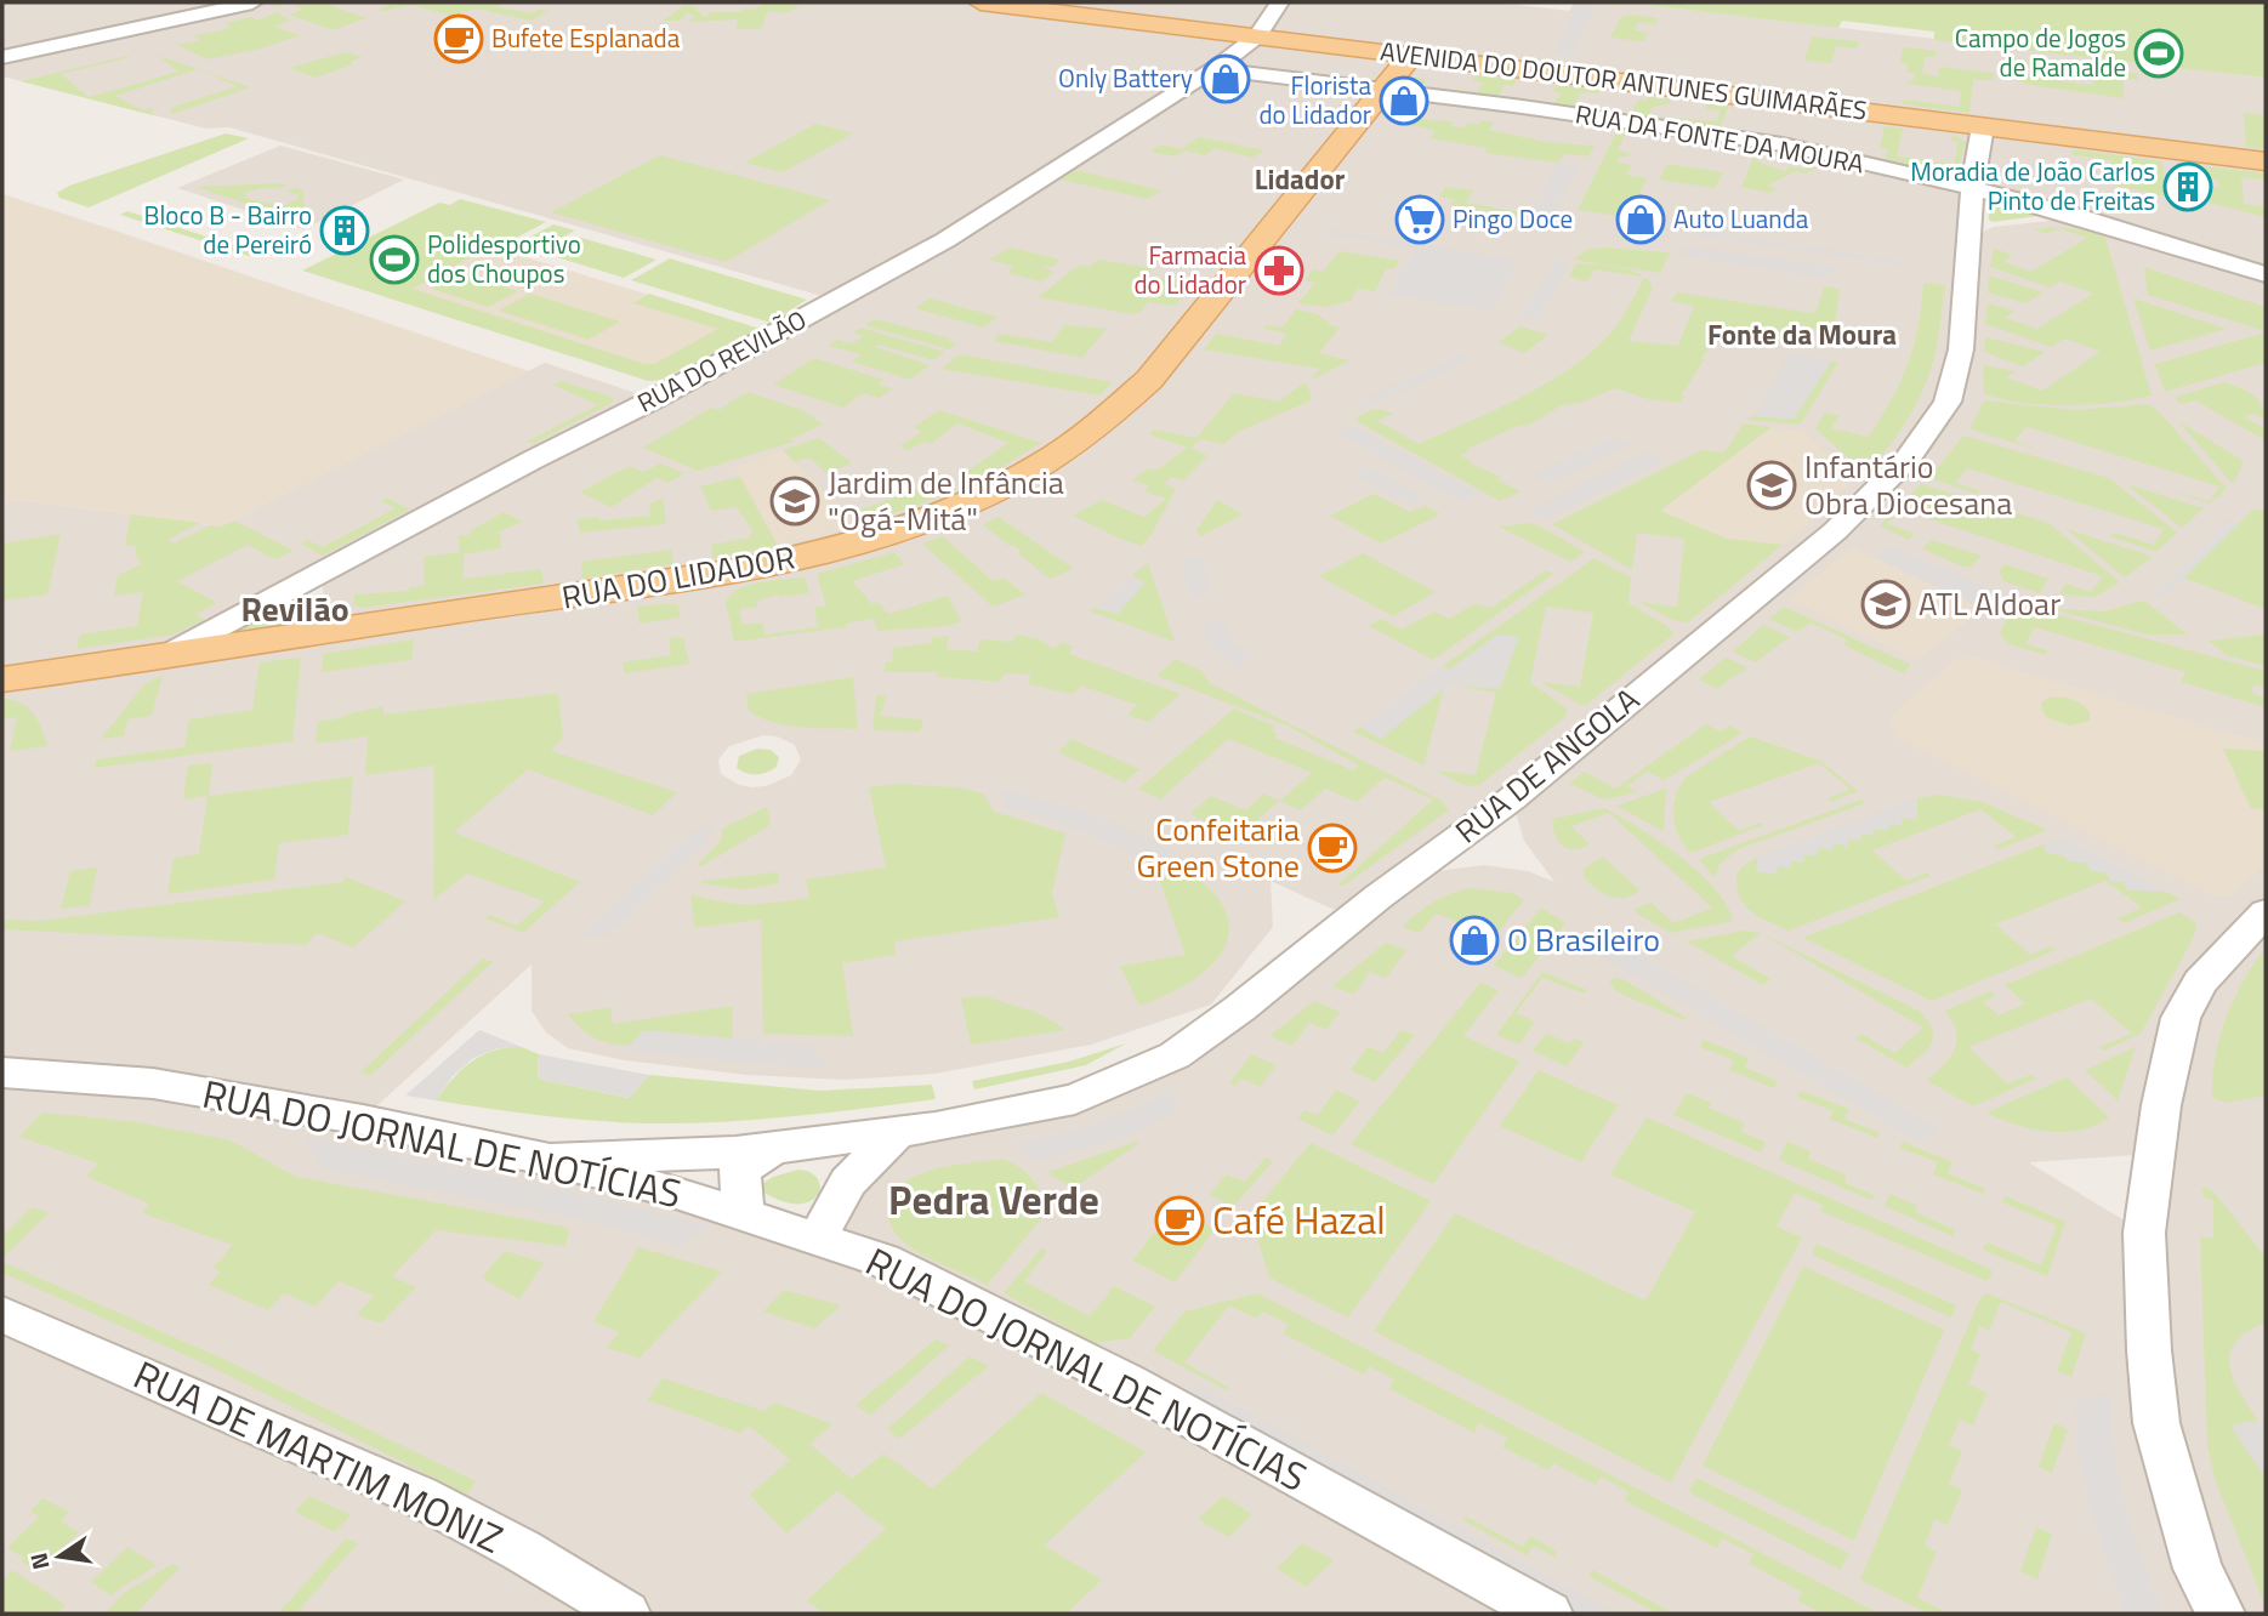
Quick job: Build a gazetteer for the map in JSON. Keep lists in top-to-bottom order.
{
  "streets": {
    "main road": ["AVENIDA DO DOUTOR ANTUNES GUIMARÃES", "RUA DO LIDADOR"],
    "street": [
      "RUA DA FONTE DA MOURA",
      "RUA DO REVILÃO",
      "RUA DE ANGOLA",
      "RUA DO JORNAL DE NOTÍCIAS",
      "RUA DE MARTIM MONIZ"
    ]
  },
  "crossings": [
    ["AVENIDA DO DOUTOR ANTUNES GUIMARÃES", "RUA DO REVILÃO"],
    ["AVENIDA DO DOUTOR ANTUNES GUIMARÃES", "RUA DO LIDADOR"],
    ["AVENIDA DO DOUTOR ANTUNES GUIMARÃES", "RUA DE ANGOLA"],
    ["RUA DA FONTE DA MOURA", "RUA DO REVILÃO"],
    ["RUA DA FONTE DA MOURA", "RUA DO LIDADOR"],
    ["RUA DA FONTE DA MOURA", "RUA DE ANGOLA"],
    ["RUA DO REVILÃO", "RUA DO LIDADOR"],
    ["RUA DE ANGOLA", "RUA DO JORNAL DE NOTÍCIAS"]
  ],
  "districts": [
    "Lidador",
    "Fonte da Moura",
    "Revilão",
    "Pedra Verde"
  ],
  "places": {
    "cafe": ["Bufete Esplanada", "Confeitaria Green Stone", "Café Hazal"],
    "sports": ["Campo de Jogos de Ramalde", "Polidesportivo dos Choupos"],
    "shop": [
      "Only Battery",
      "Florista do Lidador",
      "Auto Luanda",
      "O Brasileiro"
    ],
    "building": ["Moradia de João Carlos Pinto de Freitas", "Bloco B - Bairro de Pereiró"],
    "supermarket": ["Pingo Doce"],
    "pharmacy": ["Farmacia do Lidador"],
    "school or university": ["Infantário Obra Diocesana", "Jardim de Infância \"Ogá-Mitá\"", "ATL Aldoar"]
  },
  "north": "left"
}
